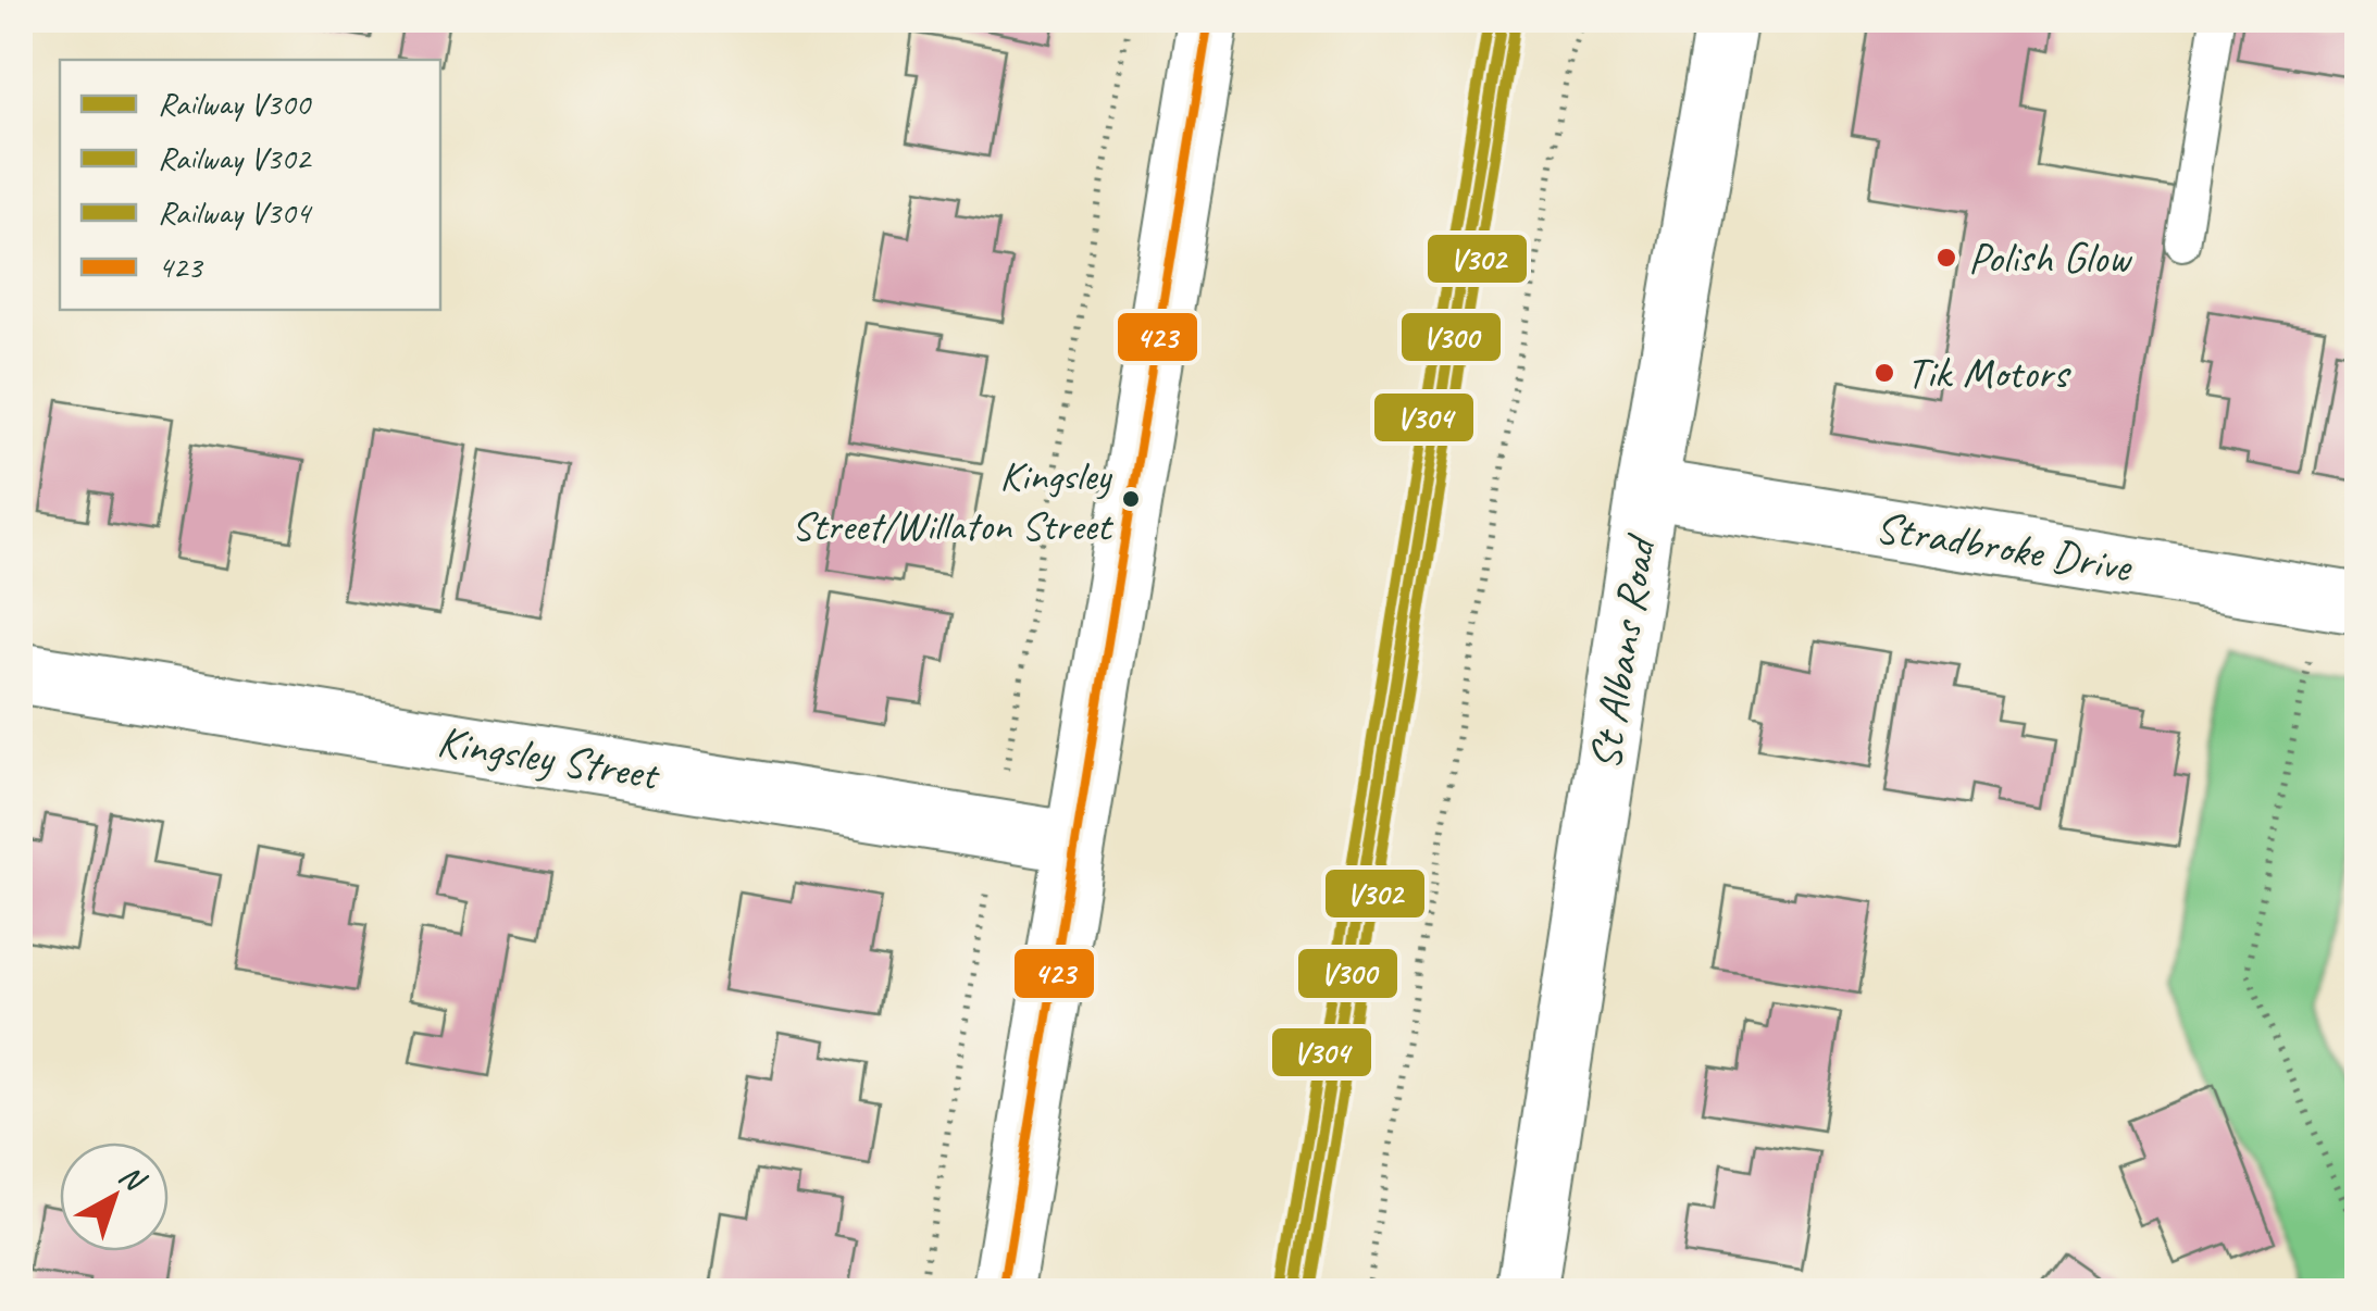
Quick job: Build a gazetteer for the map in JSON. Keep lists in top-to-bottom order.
{
  "streets": {
    "street": ["Stradbroke Drive", "St Albans Road", "Kingsley Street"]
  },
  "crossings": [
    ["Stradbroke Drive", "St Albans Road"]
  ],
  "places": ["Polish Glow", "Tik Motors", "Kingsley Street/Willaton Street"],
  "lines": [
    "rail line V300",
    "rail line V304",
    "transit line 423",
    "rail line V302"
  ],
  "legend": [
    "Railway V300",
    "Railway V302",
    "Railway V304",
    "423"
  ],
  "north": "top right"
}
